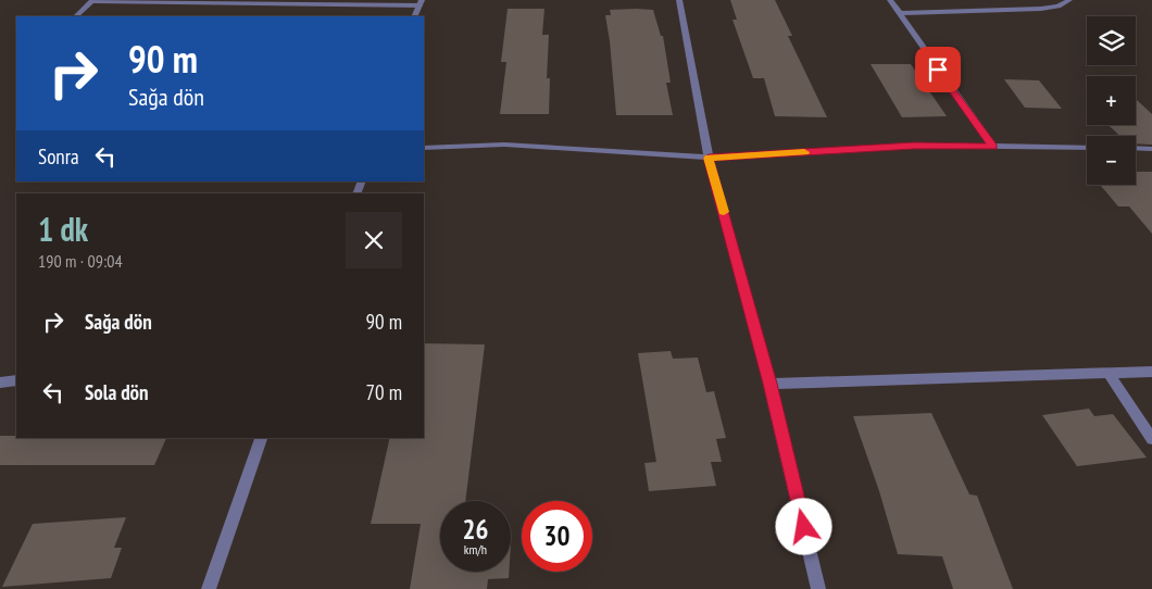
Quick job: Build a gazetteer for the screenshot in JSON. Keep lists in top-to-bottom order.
{
  "page": {
    "map_buttons": ["+", "−"],
    "turn": ["90 m", "Sağa dön"],
    "then": "Sonra",
    "heading": ["1 dk", "190 m · 09:04"],
    "list": [
      {
        "name": "Sağa dön",
        "value": "90 m"
      },
      {
        "name": "Sola dön",
        "value": "70 m"
      }
    ],
    "speed": "26 km/h",
    "limit": "30"
  }
}
